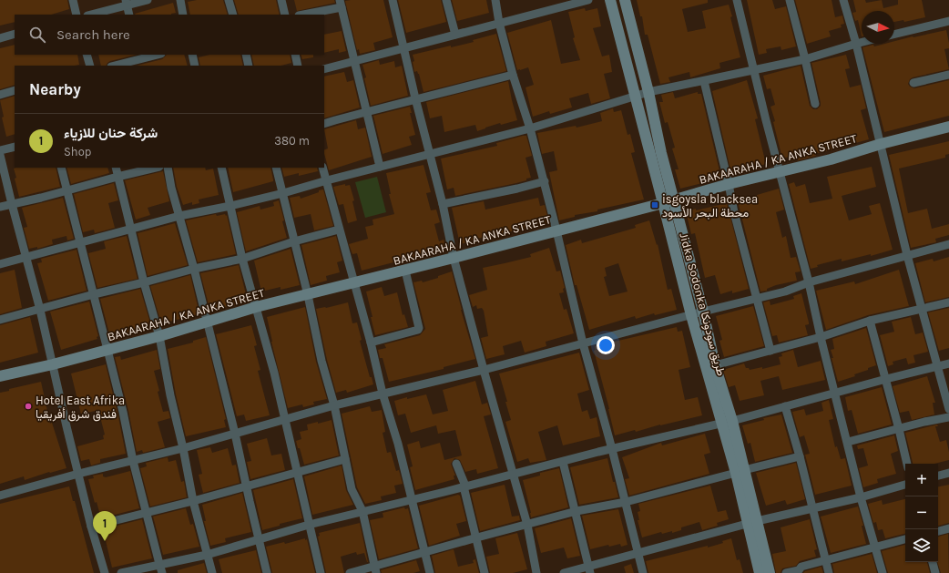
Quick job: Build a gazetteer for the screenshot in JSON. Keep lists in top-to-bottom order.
{
  "streets": {
    "main road": ["BAKAARAHA / KA ANKA STREET", "Jidka Sodonka طريق سودونكا"]
  },
  "crossings": [
    ["BAKAARAHA / KA ANKA STREET", "Jidka Sodonka طريق سودونكا"]
  ],
  "places": {
    "transit": ["isgoysla blacksea محطة البحر الأسود"],
    "other": ["Hotel East Afrika فندق شرق أفريقيا"]
  },
  "north": "right",
  "page": {
    "search": "Search here",
    "heading": "Nearby",
    "list": [
      {
        "mark": "1",
        "name": "شركة حنان للازياء",
        "note": "Shop",
        "value": "380 m"
      }
    ],
    "map_buttons": ["+", "−"],
    "pins": "1"
  }
}
